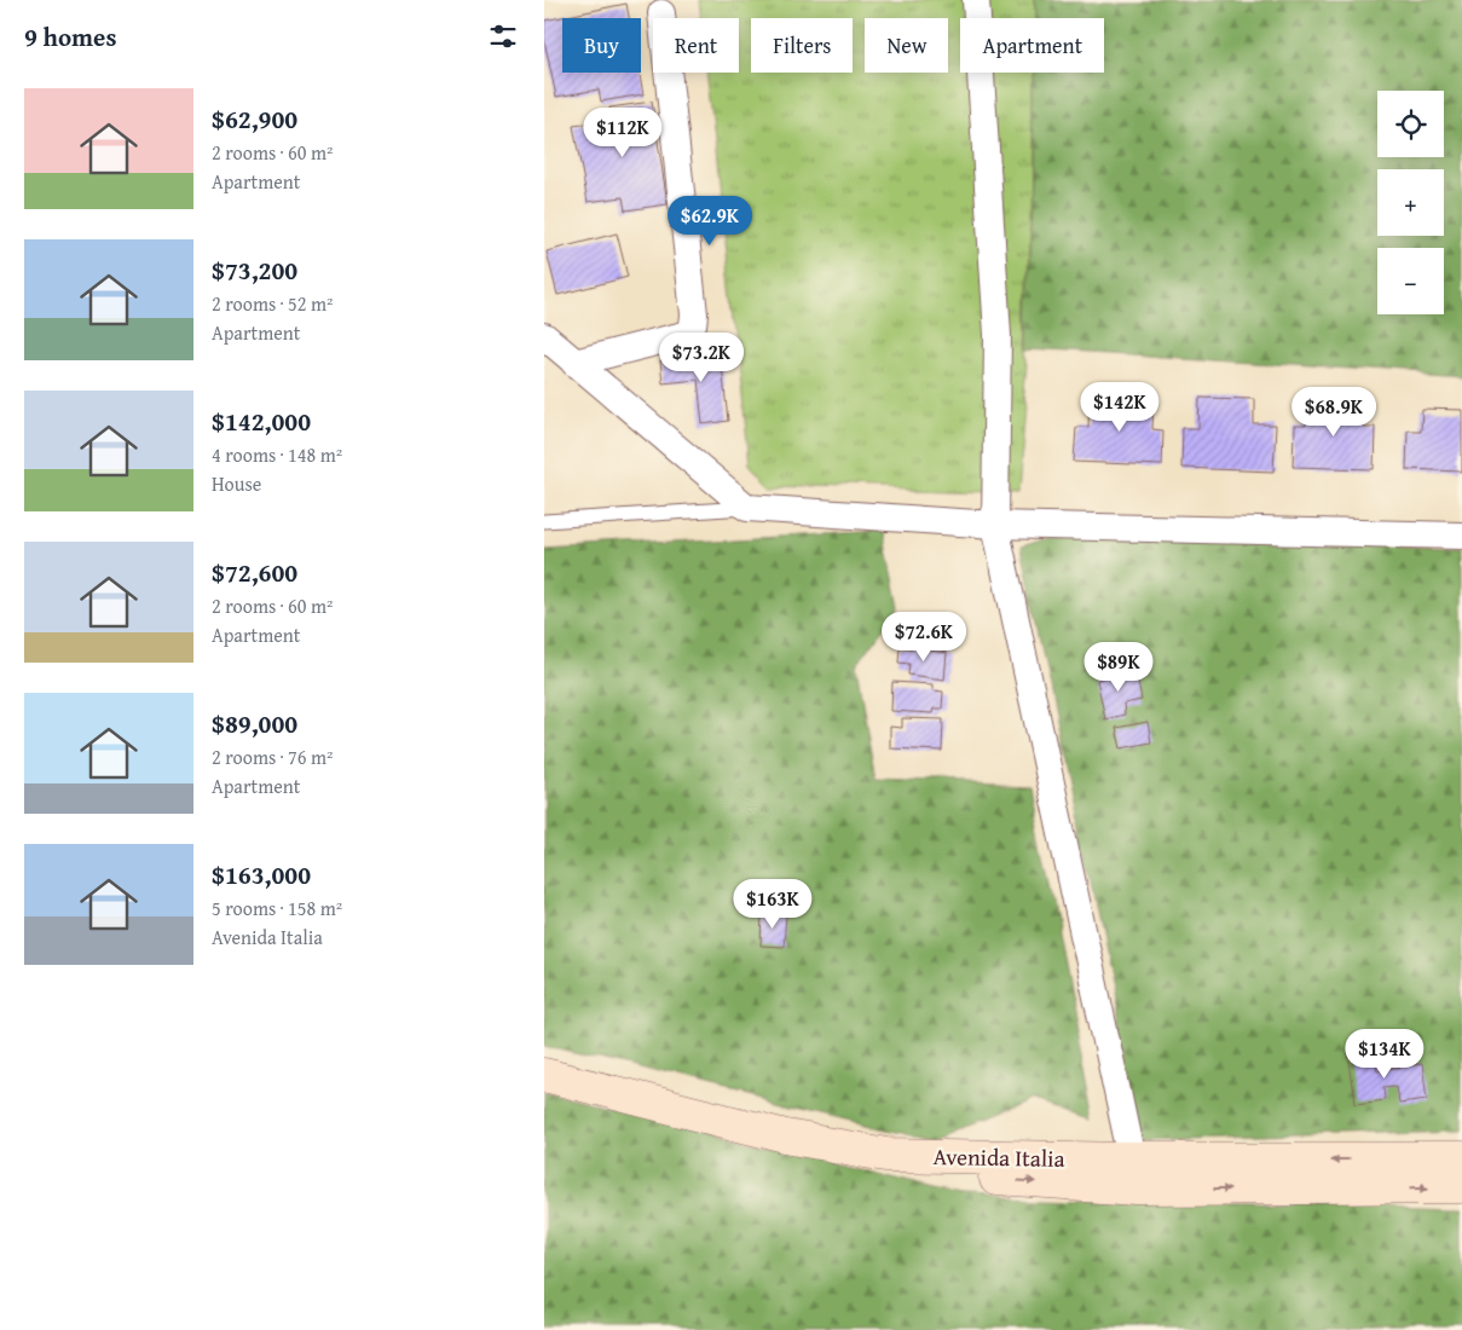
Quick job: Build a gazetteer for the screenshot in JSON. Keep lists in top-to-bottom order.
{
  "page": {
    "heading": "9 homes",
    "chip": [
      "Buy",
      "Rent",
      "Filters",
      "New",
      "Apartment"
    ],
    "list": [
      {
        "name": "$62,900",
        "note": "2 rooms · 60 m² · Apartment"
      },
      {
        "name": "$73,200",
        "note": "2 rooms · 52 m² · Apartment"
      },
      {
        "name": "$142,000",
        "note": "4 rooms · 148 m² · House"
      },
      {
        "name": "$72,600",
        "note": "2 rooms · 60 m² · Apartment"
      },
      {
        "name": "$89,000",
        "note": "2 rooms · 76 m² · Apartment"
      },
      {
        "name": "$163,000",
        "note": "5 rooms · 158 m² · Avenida Italia"
      }
    ],
    "map_buttons": ["+", "−"],
    "price": [
      "$112K",
      "$62.9K",
      "$73.2K",
      "$142K",
      "$68.9K",
      "$72.6K",
      "$89K",
      "$163K",
      "$134K"
    ]
  }
}
